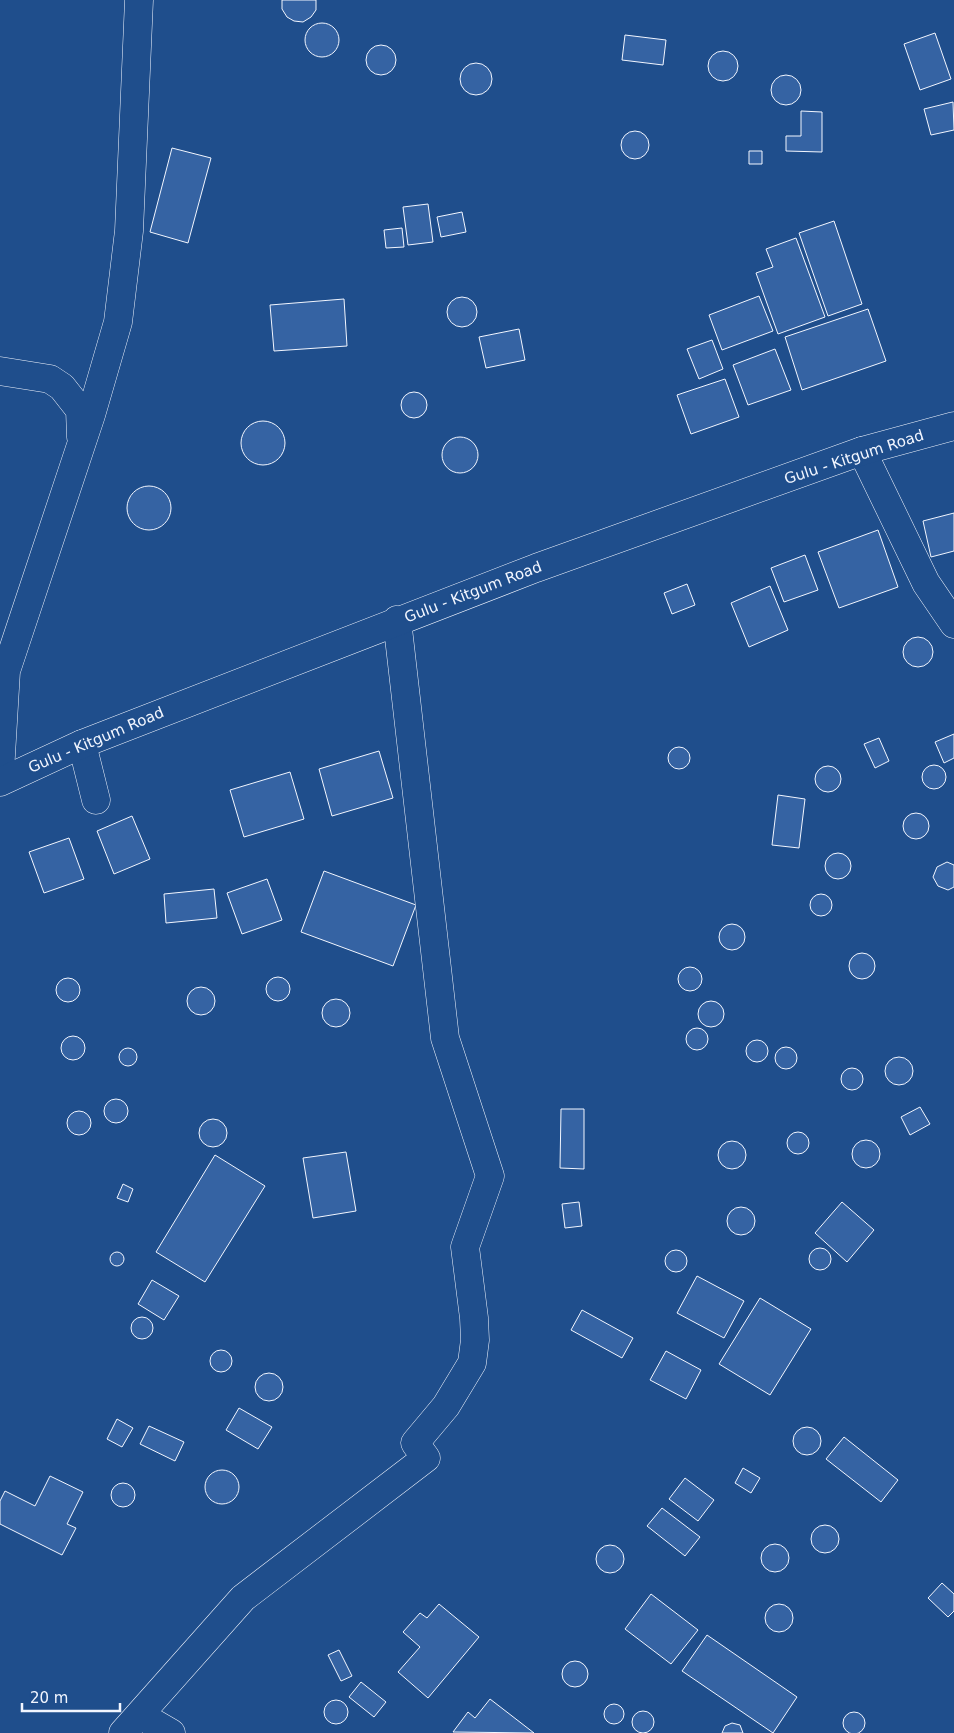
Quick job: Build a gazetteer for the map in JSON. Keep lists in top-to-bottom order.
{
  "streets": {
    "street": ["Gulu - Kitgum Road"]
  },
  "scale_bar": "20 m"
}
